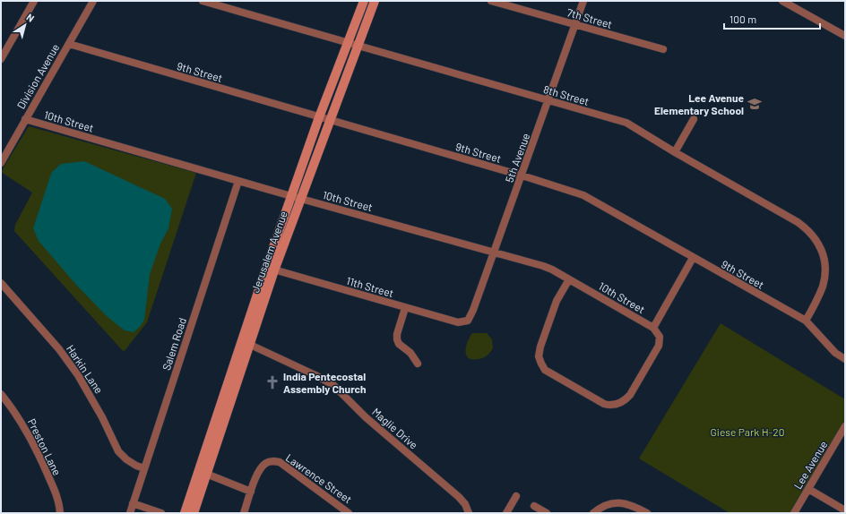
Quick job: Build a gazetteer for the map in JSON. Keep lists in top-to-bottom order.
{
  "streets": {
    "main road": ["Jerusalem Avenue"],
    "street": [
      "7th Street",
      "9th Street",
      "Division Avenue",
      "8th Street",
      "10th Street",
      "5th Avenue",
      "11th Street",
      "Salem Road",
      "Harkin Lane",
      "Maglie Drive",
      "Preston Lane",
      "Lee Avenue",
      "Lawrence Street"
    ]
  },
  "crossings": [
    ["7th Street", "5th Avenue"],
    ["9th Street", "Division Avenue"],
    ["9th Street", "8th Street"],
    ["9th Street", "5th Avenue"],
    ["9th Street", "Jerusalem Avenue"],
    ["Division Avenue", "10th Street"],
    ["8th Street", "5th Avenue"],
    ["8th Street", "Jerusalem Avenue"],
    ["10th Street", "5th Avenue"],
    ["10th Street", "Jerusalem Avenue"],
    ["10th Street", "Salem Road"],
    ["5th Avenue", "11th Street"],
    ["Jerusalem Avenue", "11th Street"],
    ["Jerusalem Avenue", "Maglie Drive"],
    ["Salem Road", "Harkin Lane"]
  ],
  "parks": ["Giese Park H-20"],
  "places": {
    "school or university": ["Lee Avenue Elementary School"],
    "church": ["India Pentecostal Assembly Church"]
  },
  "scale_bar": "100 m",
  "north": "top right"
}
